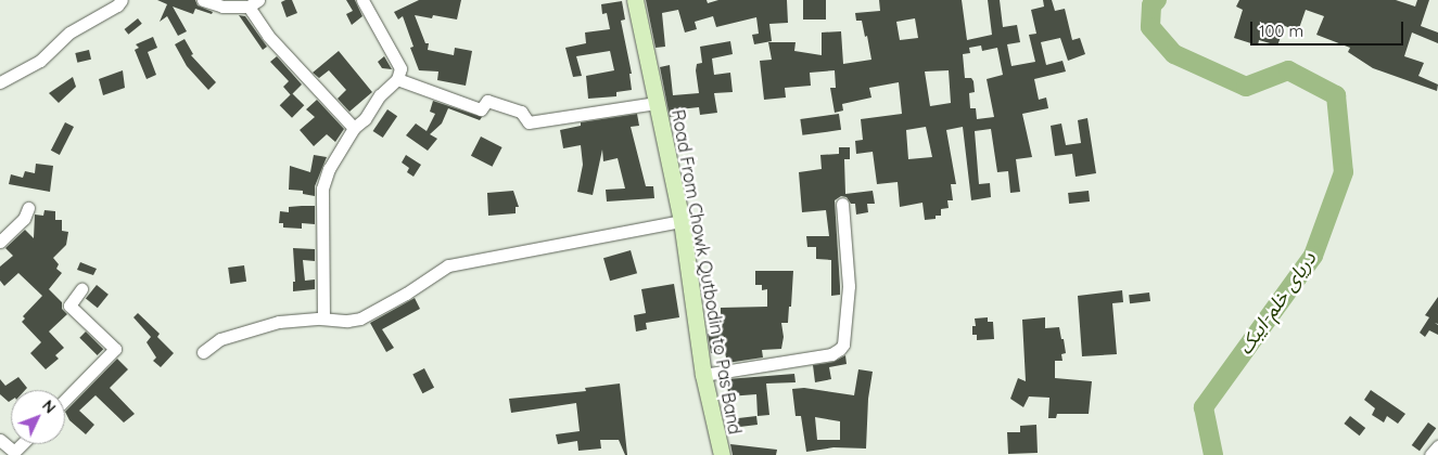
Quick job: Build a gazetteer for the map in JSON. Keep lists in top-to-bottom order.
{
  "streets": {
    "main road": ["Road From Chowk Qutbodin to Pas Band"]
  },
  "water": ["دریای خلم-ایبک"],
  "scale_bar": "100 m",
  "north": "top right"
}
